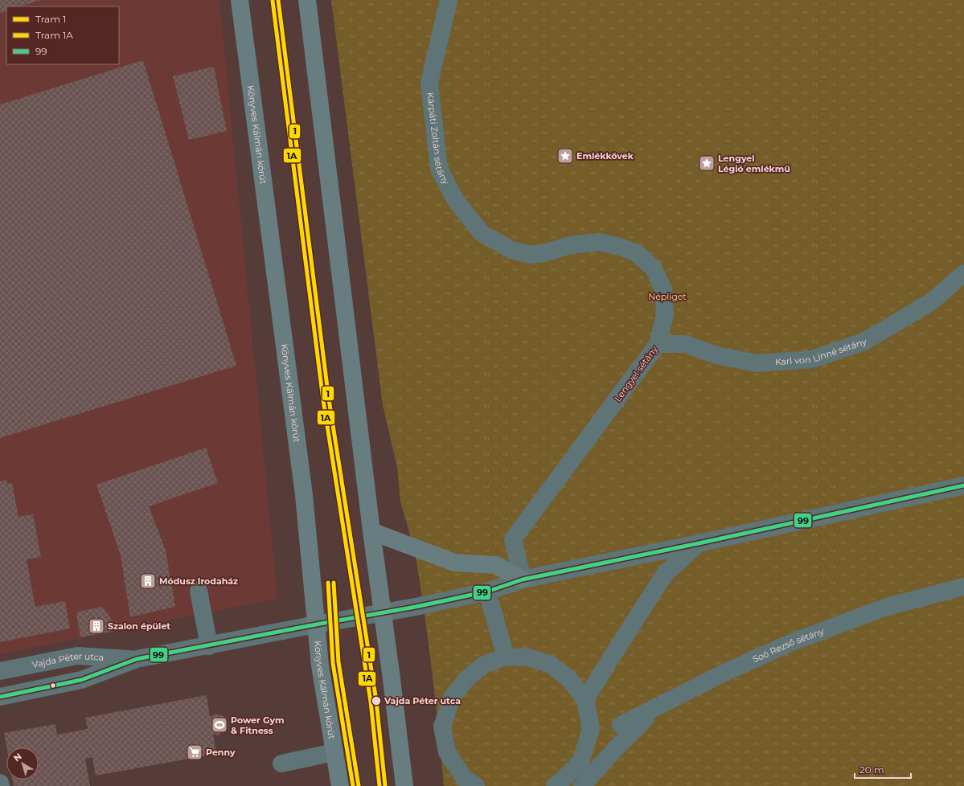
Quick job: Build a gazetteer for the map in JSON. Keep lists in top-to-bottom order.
{
  "streets": {
    "main road": ["Könyves Kálmán körút"],
    "street": [
      "Kárpáti Zoltán sétány",
      "Karl von Linné sétány",
      "Lengyel sétány",
      "Soó Rezső sétány",
      "Vajda Péter utca"
    ]
  },
  "crossings": [
    ["Könyves Kálmán körút", "Vajda Péter utca"],
    ["Kárpáti Zoltán sétány", "Lengyel sétány"],
    ["Karl von Linné sétány", "Lengyel sétány"],
    ["Lengyel sétány", "Vajda Péter utca"]
  ],
  "parks": ["Népliget"],
  "places": {
    "place": ["Emlékkövek", "Lengyel Légió emlékmű"],
    "building": ["Módusz Irodaház", "Szalon épület"],
    "other": ["Vajda Péter utca"],
    "sports": ["Power Gym & Fitness"],
    "supermarket": ["Penny"]
  },
  "lines": ["tram line 1", "tram line 1A", "transit line 99"],
  "legend": ["Tram 1", "Tram 1A", "99"],
  "scale_bar": "20 m",
  "north": "top left"
}
